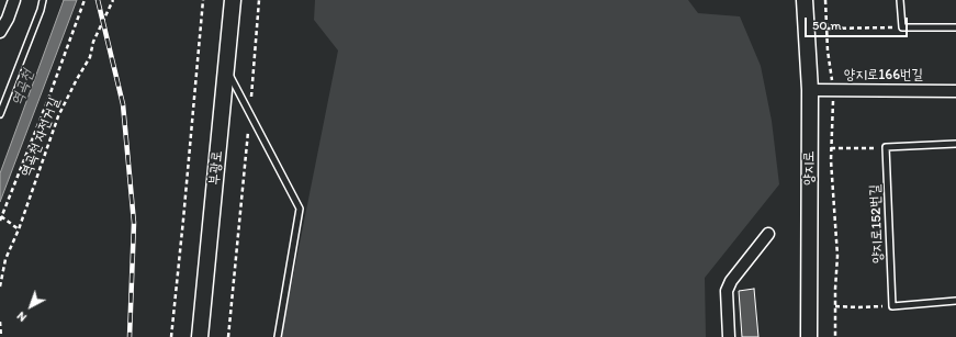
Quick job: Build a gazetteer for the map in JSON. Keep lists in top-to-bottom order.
{
  "streets": {
    "main road": ["부광로", "양지로"],
    "street": ["양지로166번길"],
    "lane": ["양지로152번길"],
    "path": ["역곡천 자전거길"]
  },
  "crossings": [
    ["양지로166번길", "양지로"]
  ],
  "water": ["역곡천"],
  "scale_bar": "50 m",
  "north": "bottom left"
}
